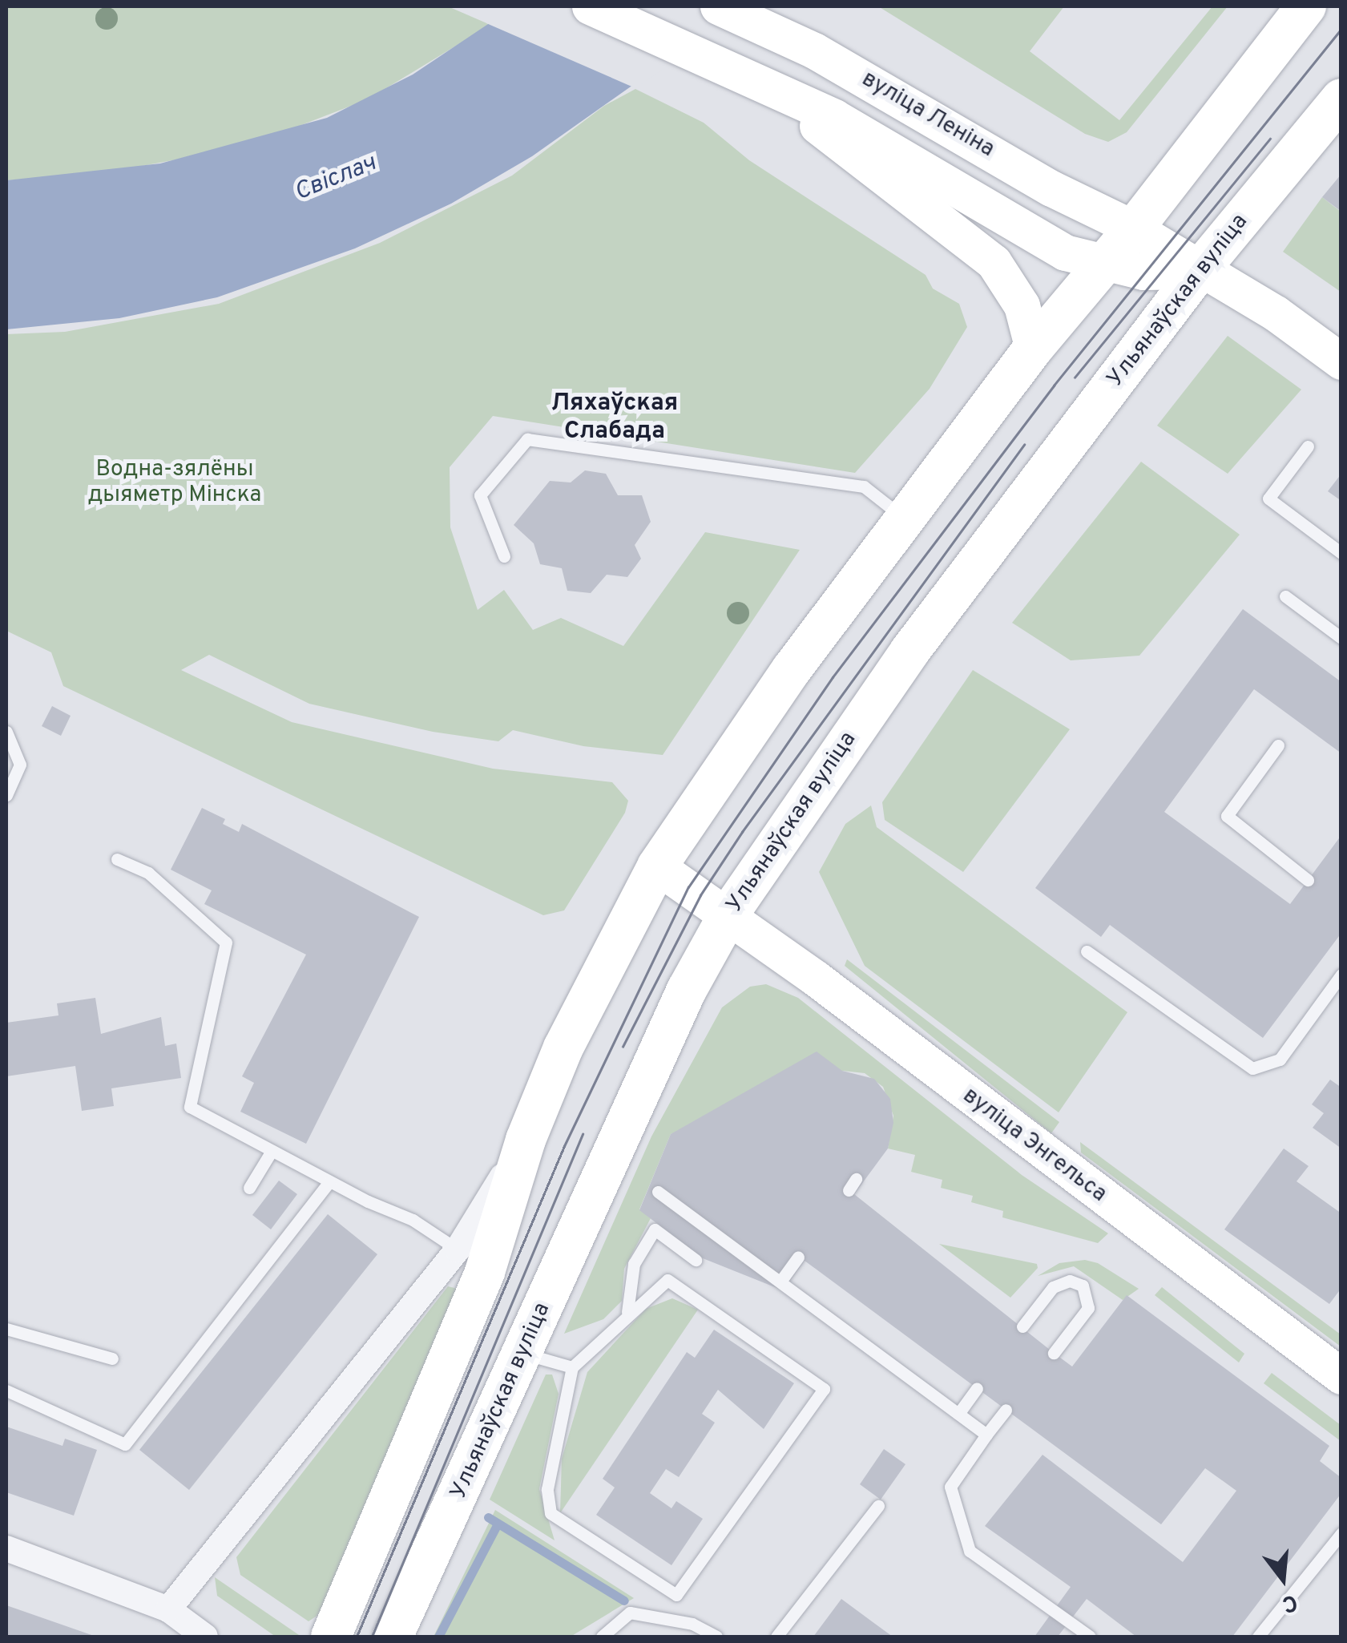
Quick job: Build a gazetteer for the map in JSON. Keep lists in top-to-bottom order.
{
  "streets": {
    "main road": ["вуліца Леніна", "Ульянаўская вуліца", "вуліца Энгельса"]
  },
  "crossings": [
    ["вуліца Леніна", "Ульянаўская вуліца"],
    ["Ульянаўская вуліца", "вуліца Энгельса"]
  ],
  "districts": ["Ляхаўская Слабада"],
  "water": ["Свіслач"],
  "parks": ["Водна-зялёны дыяметр Мінска"],
  "north": "bottom"
}
